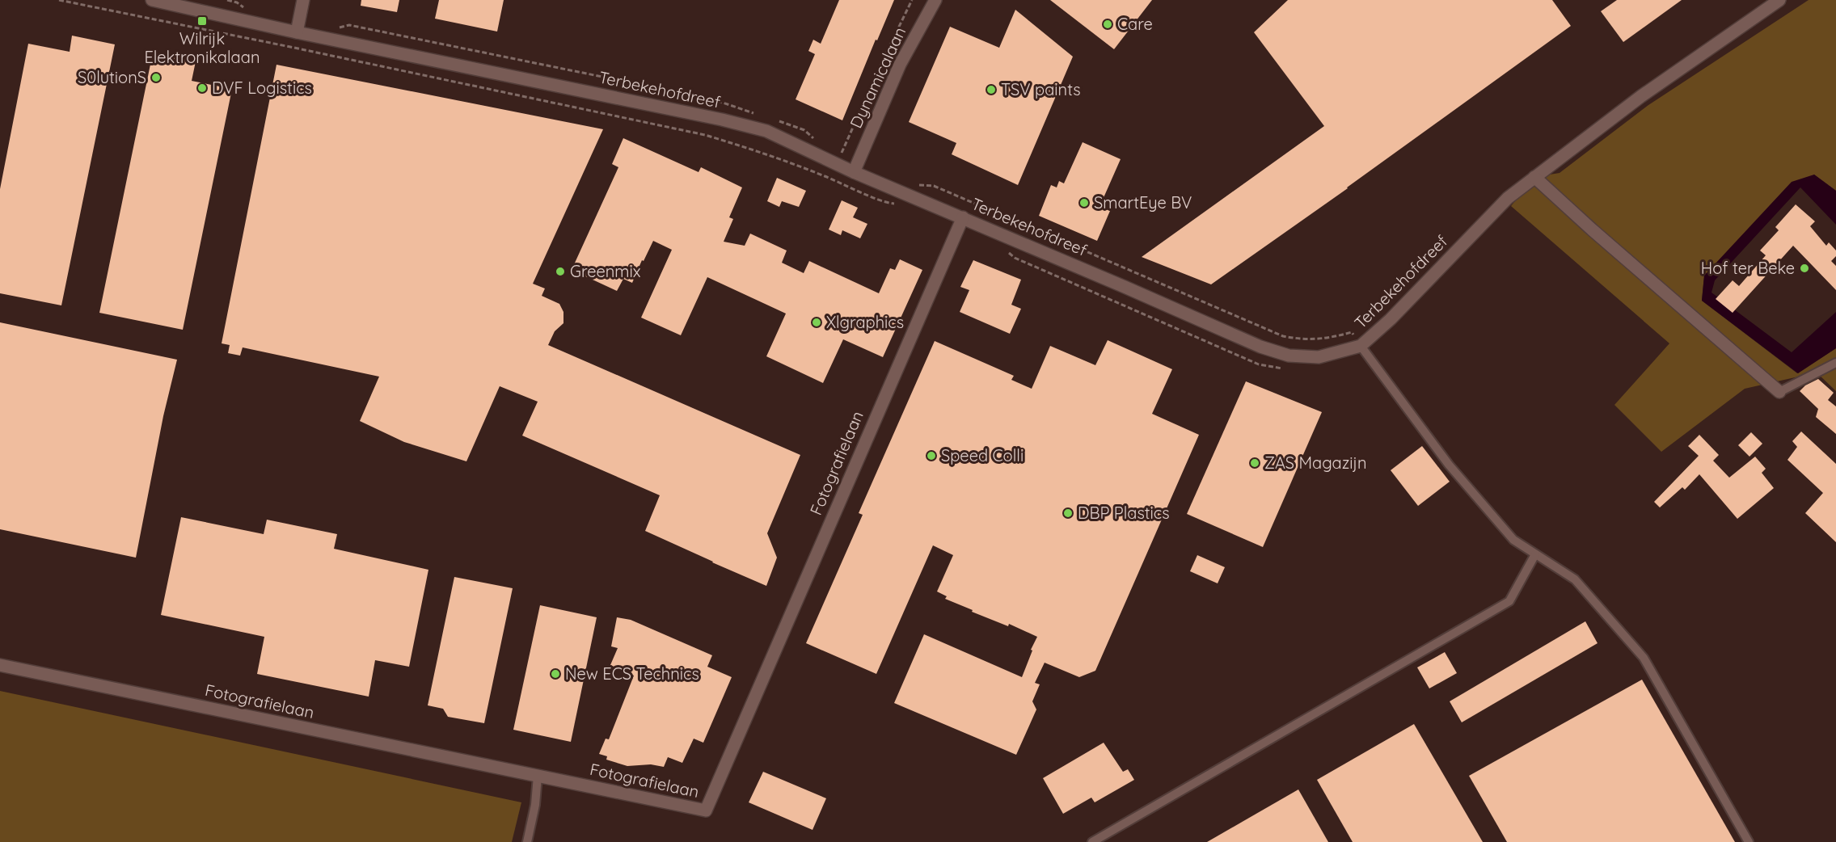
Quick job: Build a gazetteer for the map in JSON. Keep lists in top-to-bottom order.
{
  "streets": {
    "street": ["Dynamicalaan", "Terbekehofdreef", "Fotografielaan"]
  },
  "crossings": [
    ["Dynamicalaan", "Terbekehofdreef"],
    ["Terbekehofdreef", "Fotografielaan"]
  ],
  "places": {
    "transit": ["Wilrijk Elektronikalaan"],
    "other": [
      "Care",
      "S0lutionS",
      "DVF Logistics",
      "TSV paints",
      "SmartEye BV",
      "Hof ter Beke",
      "Greenmix",
      "Xlgraphics",
      "Speed Colli",
      "ZAS Magazijn",
      "DBP Plastics",
      "New ECS Technics"
    ]
  }
}
